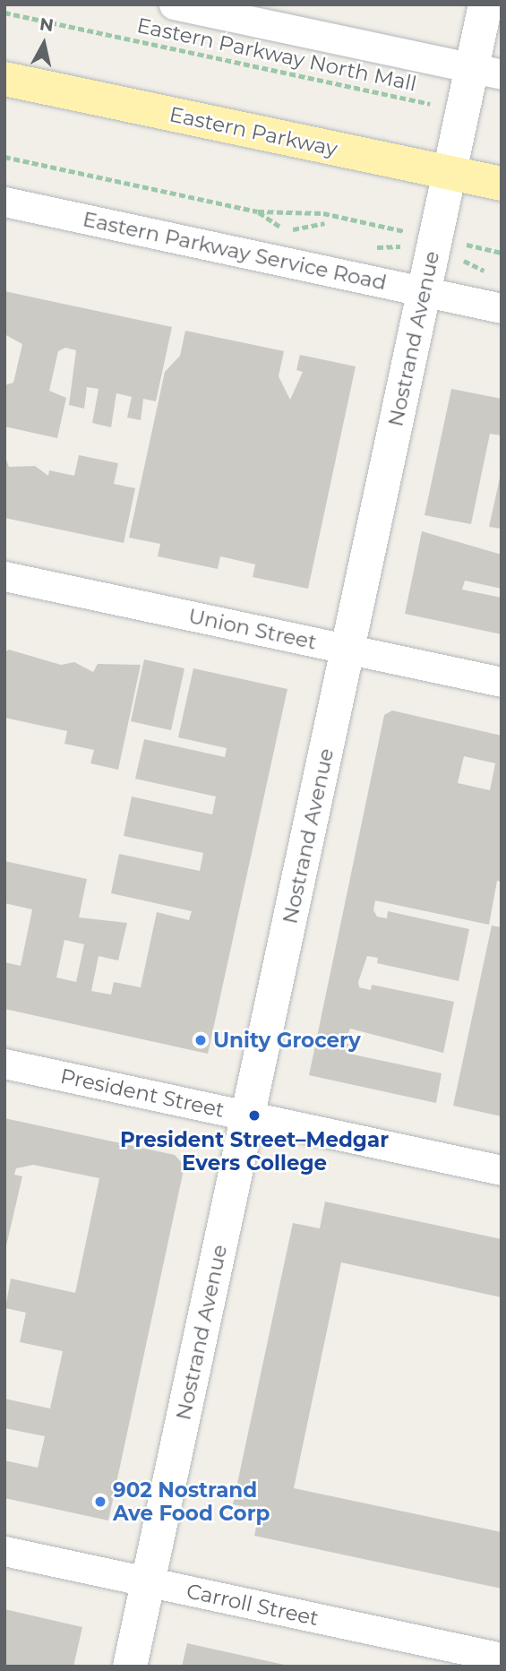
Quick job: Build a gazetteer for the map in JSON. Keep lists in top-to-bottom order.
{
  "streets": {
    "main road": ["Eastern Parkway", "Nostrand Avenue"],
    "street": [
      "Eastern Parkway Service Road",
      "Union Street",
      "President Street",
      "Carroll Street"
    ],
    "path": ["Eastern Parkway North Mall"]
  },
  "crossings": [
    ["Eastern Parkway", "Nostrand Avenue"],
    ["Eastern Parkway Service Road", "Nostrand Avenue"],
    ["Nostrand Avenue", "Union Street"],
    ["Nostrand Avenue", "President Street"],
    ["Nostrand Avenue", "Carroll Street"]
  ],
  "places": ["Unity Grocery", "President Street–Medgar Evers College", "902 Nostrand Ave Food Corp"],
  "north": "top"
}
